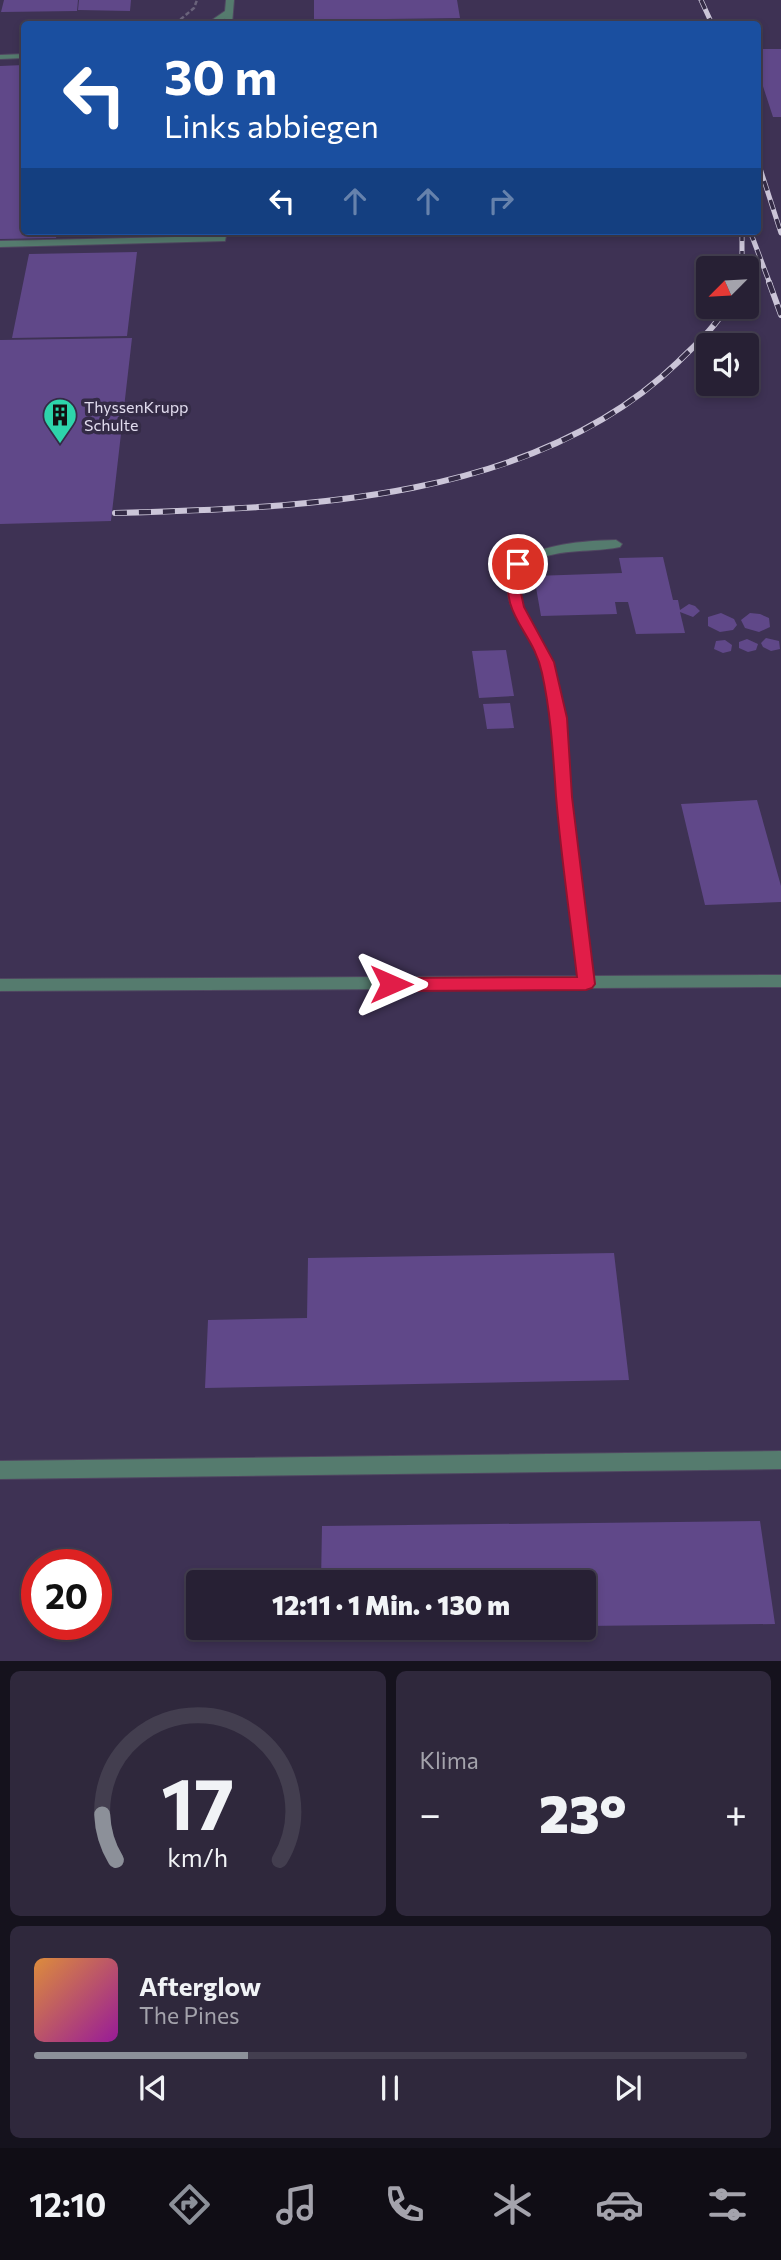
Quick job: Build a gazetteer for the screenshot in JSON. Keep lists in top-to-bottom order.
{
  "places": {
    "building": ["ThyssenKrupp Schulte"]
  },
  "north": "bottom left",
  "page": {
    "turn": ["30 m", "Links abbiegen"],
    "limit": "20",
    "trip": "12:11 · 1 Min. · 130 m",
    "tile": "Klima",
    "heat": ["−", "23°", "+"],
    "song": ["Afterglow", "The Pines"],
    "tabs": "12:10",
    "gauge": ["17", "km/h"]
  }
}
